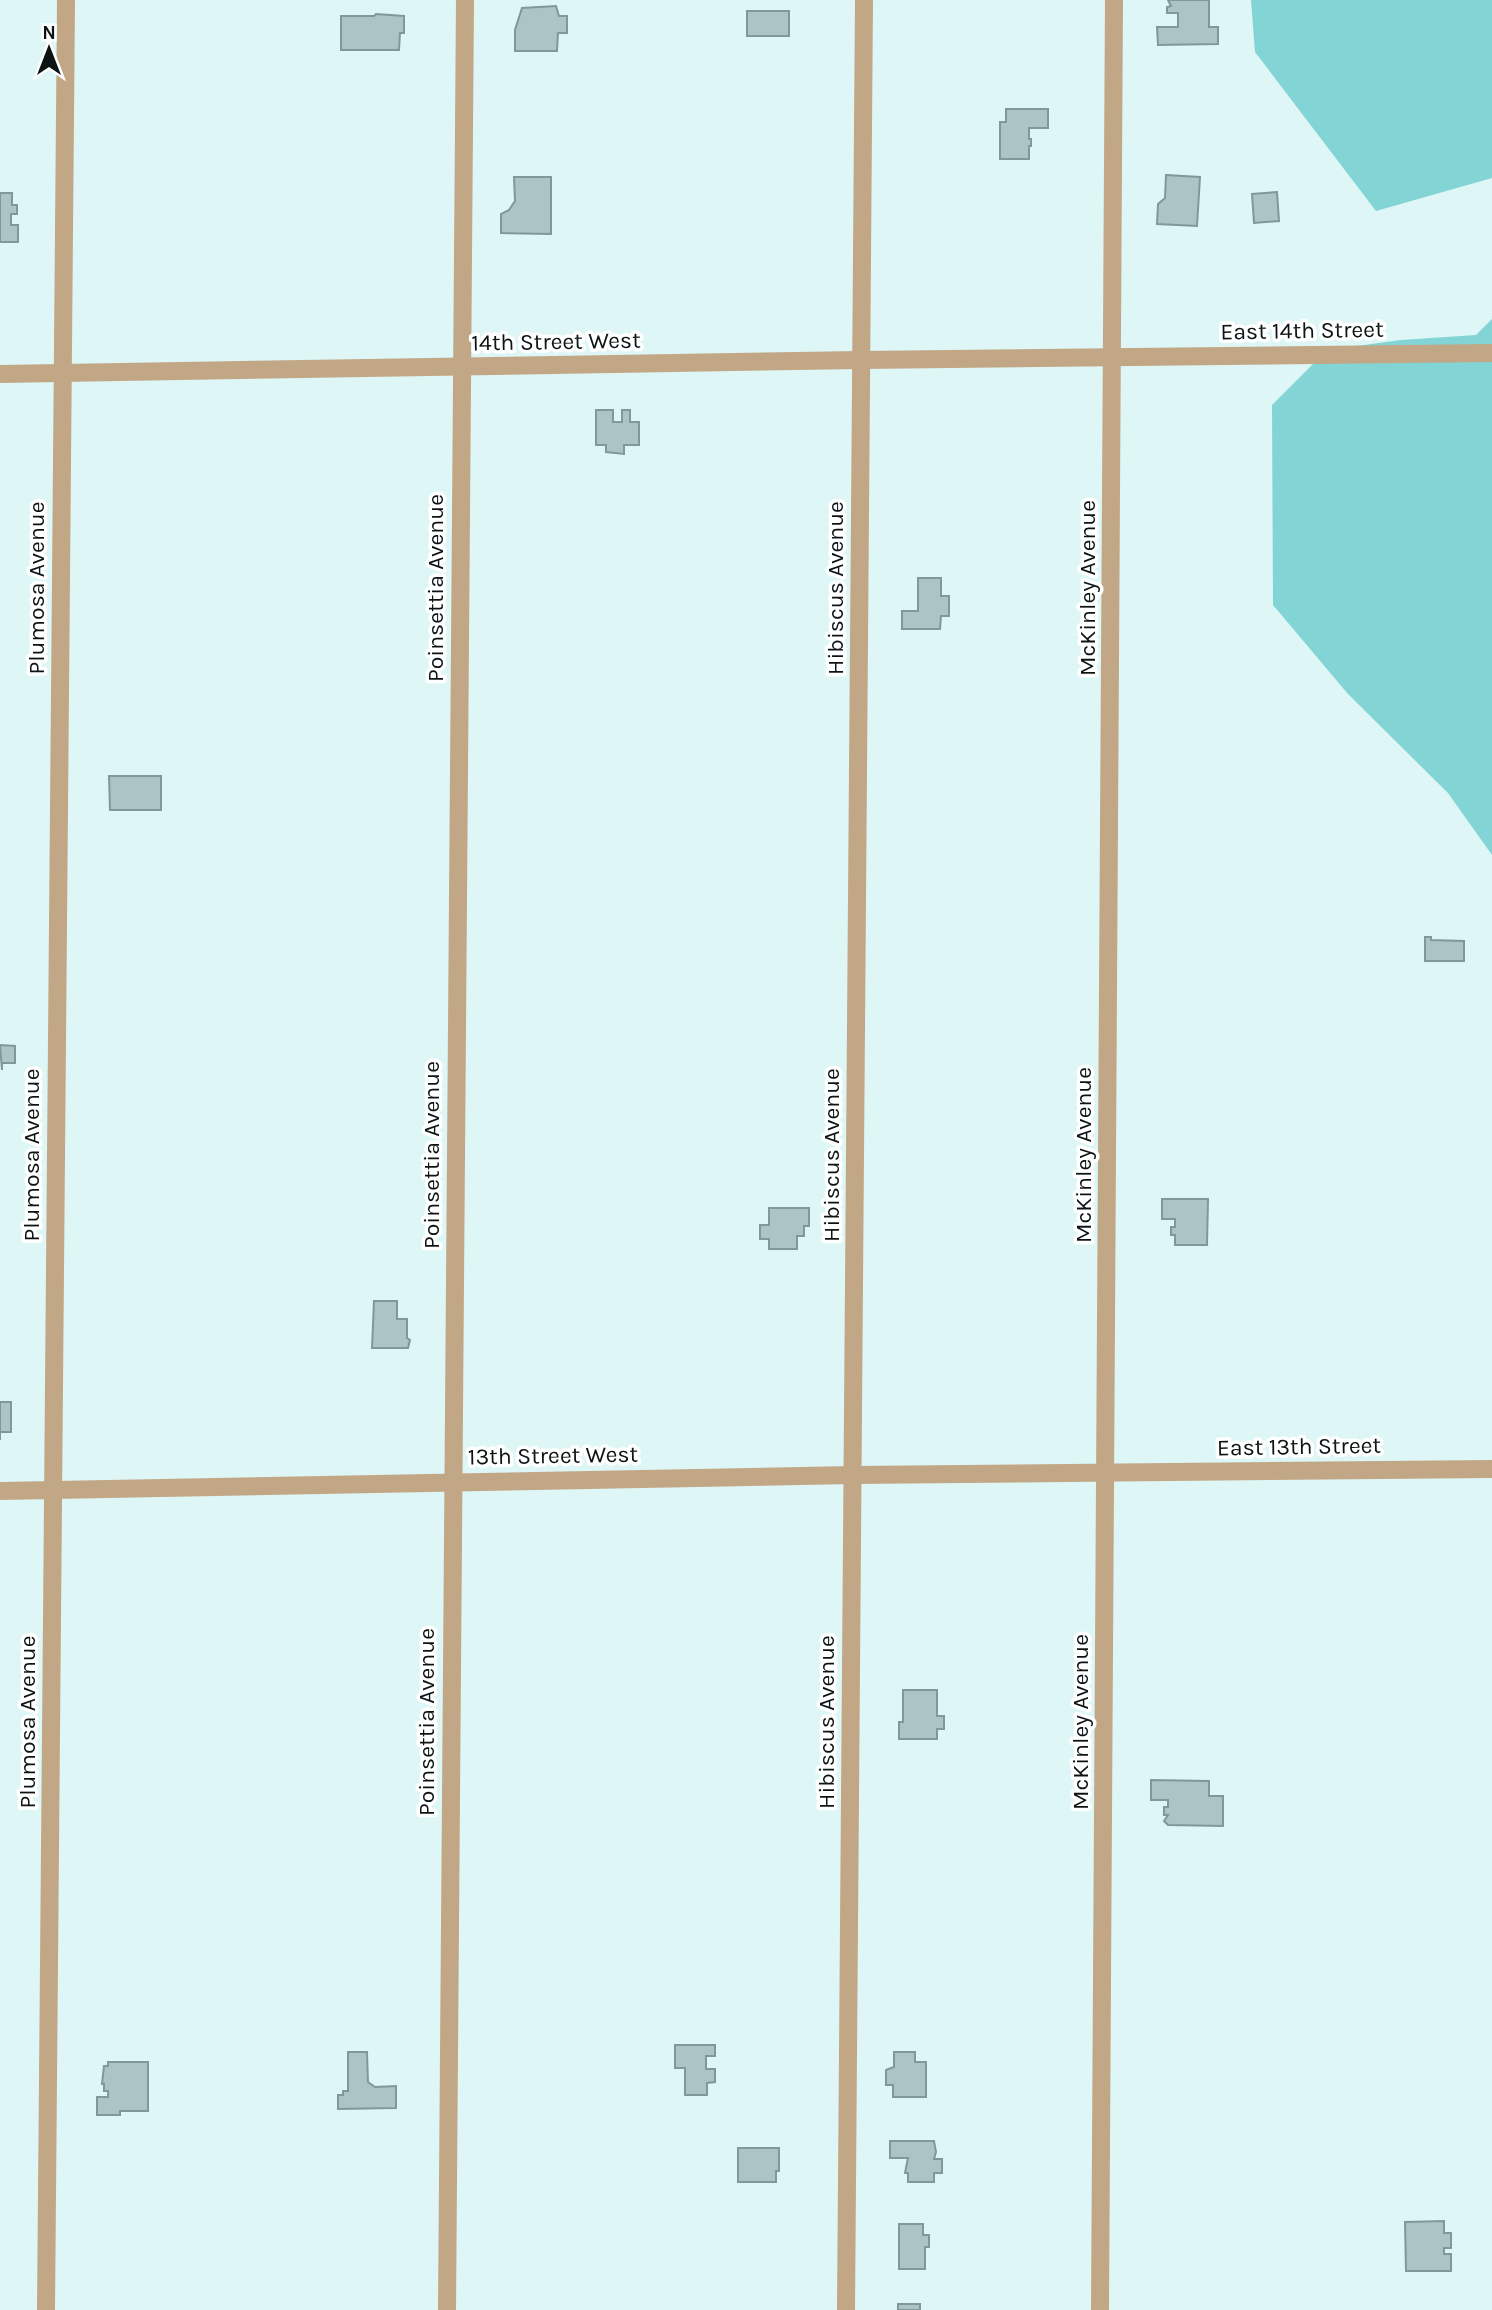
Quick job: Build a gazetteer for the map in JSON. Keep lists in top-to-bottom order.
{
  "streets": {
    "street": [
      "East 14th Street",
      "14th Street West",
      "Plumosa Avenue",
      "Poinsettia Avenue",
      "Hibiscus Avenue",
      "McKinley Avenue",
      "East 13th Street",
      "13th Street West"
    ]
  },
  "crossings": [
    ["East 14th Street", "14th Street West"],
    ["East 14th Street", "McKinley Avenue"],
    ["14th Street West", "Plumosa Avenue"],
    ["14th Street West", "Poinsettia Avenue"],
    ["14th Street West", "Hibiscus Avenue"],
    ["14th Street West", "McKinley Avenue"],
    ["Plumosa Avenue", "13th Street West"],
    ["Poinsettia Avenue", "13th Street West"],
    ["Hibiscus Avenue", "13th Street West"],
    ["McKinley Avenue", "East 13th Street"],
    ["McKinley Avenue", "13th Street West"],
    ["East 13th Street", "13th Street West"]
  ],
  "north": "top"
}
